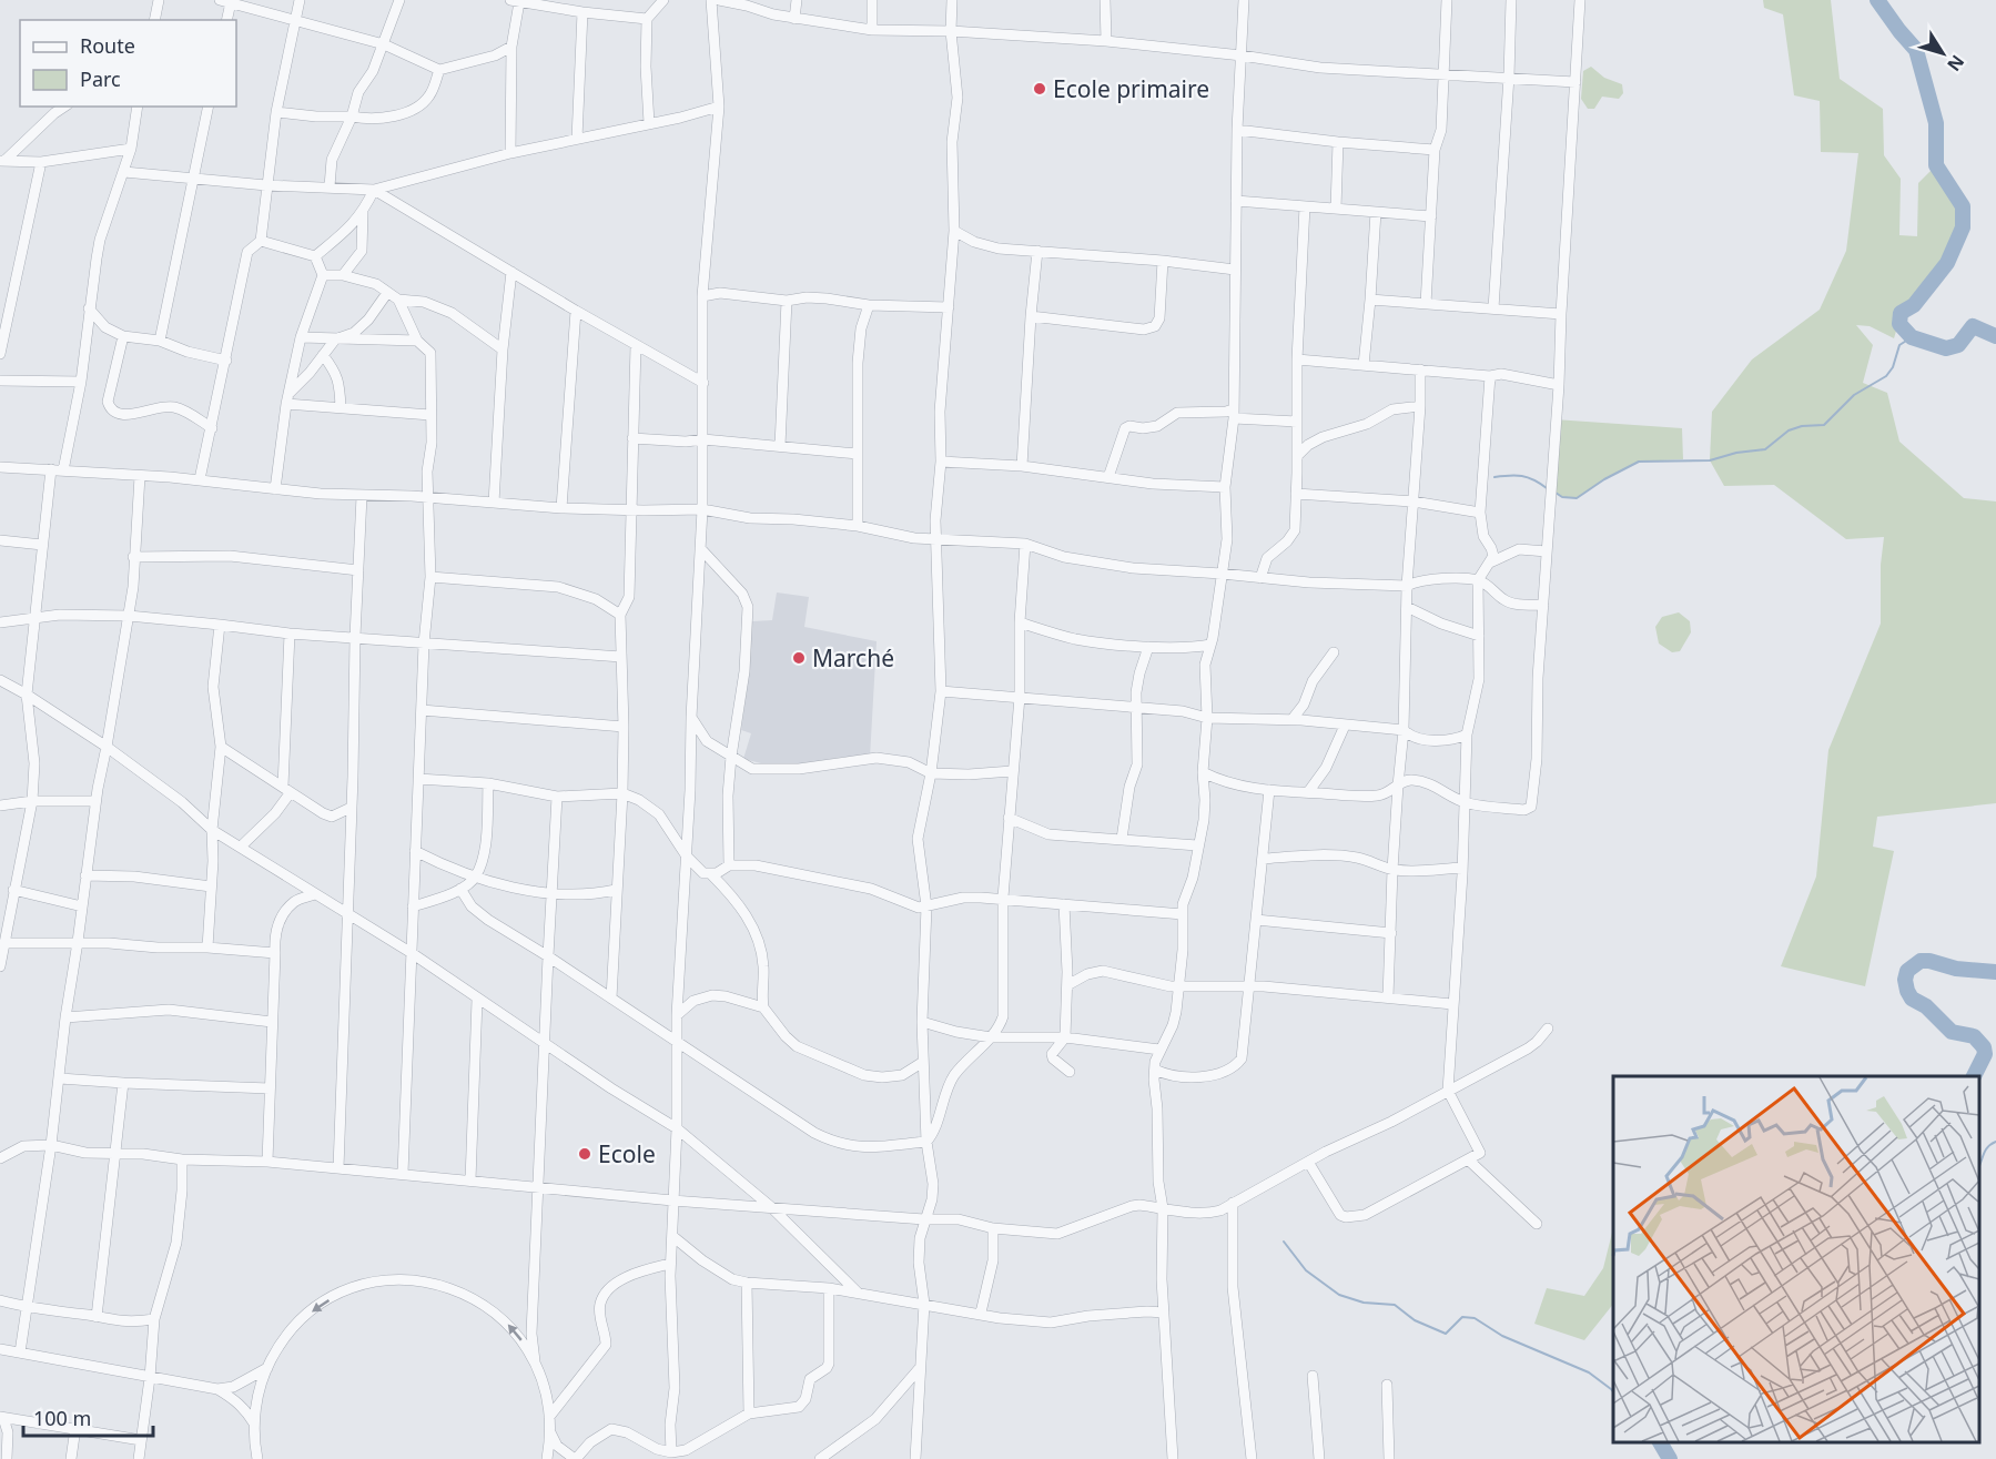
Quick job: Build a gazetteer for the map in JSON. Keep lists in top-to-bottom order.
{
  "places": ["Ecole primaire", "Marché", "Ecole"],
  "legend": ["Route", "Parc"],
  "scale_bar": "100 m",
  "north": "bottom right"
}
